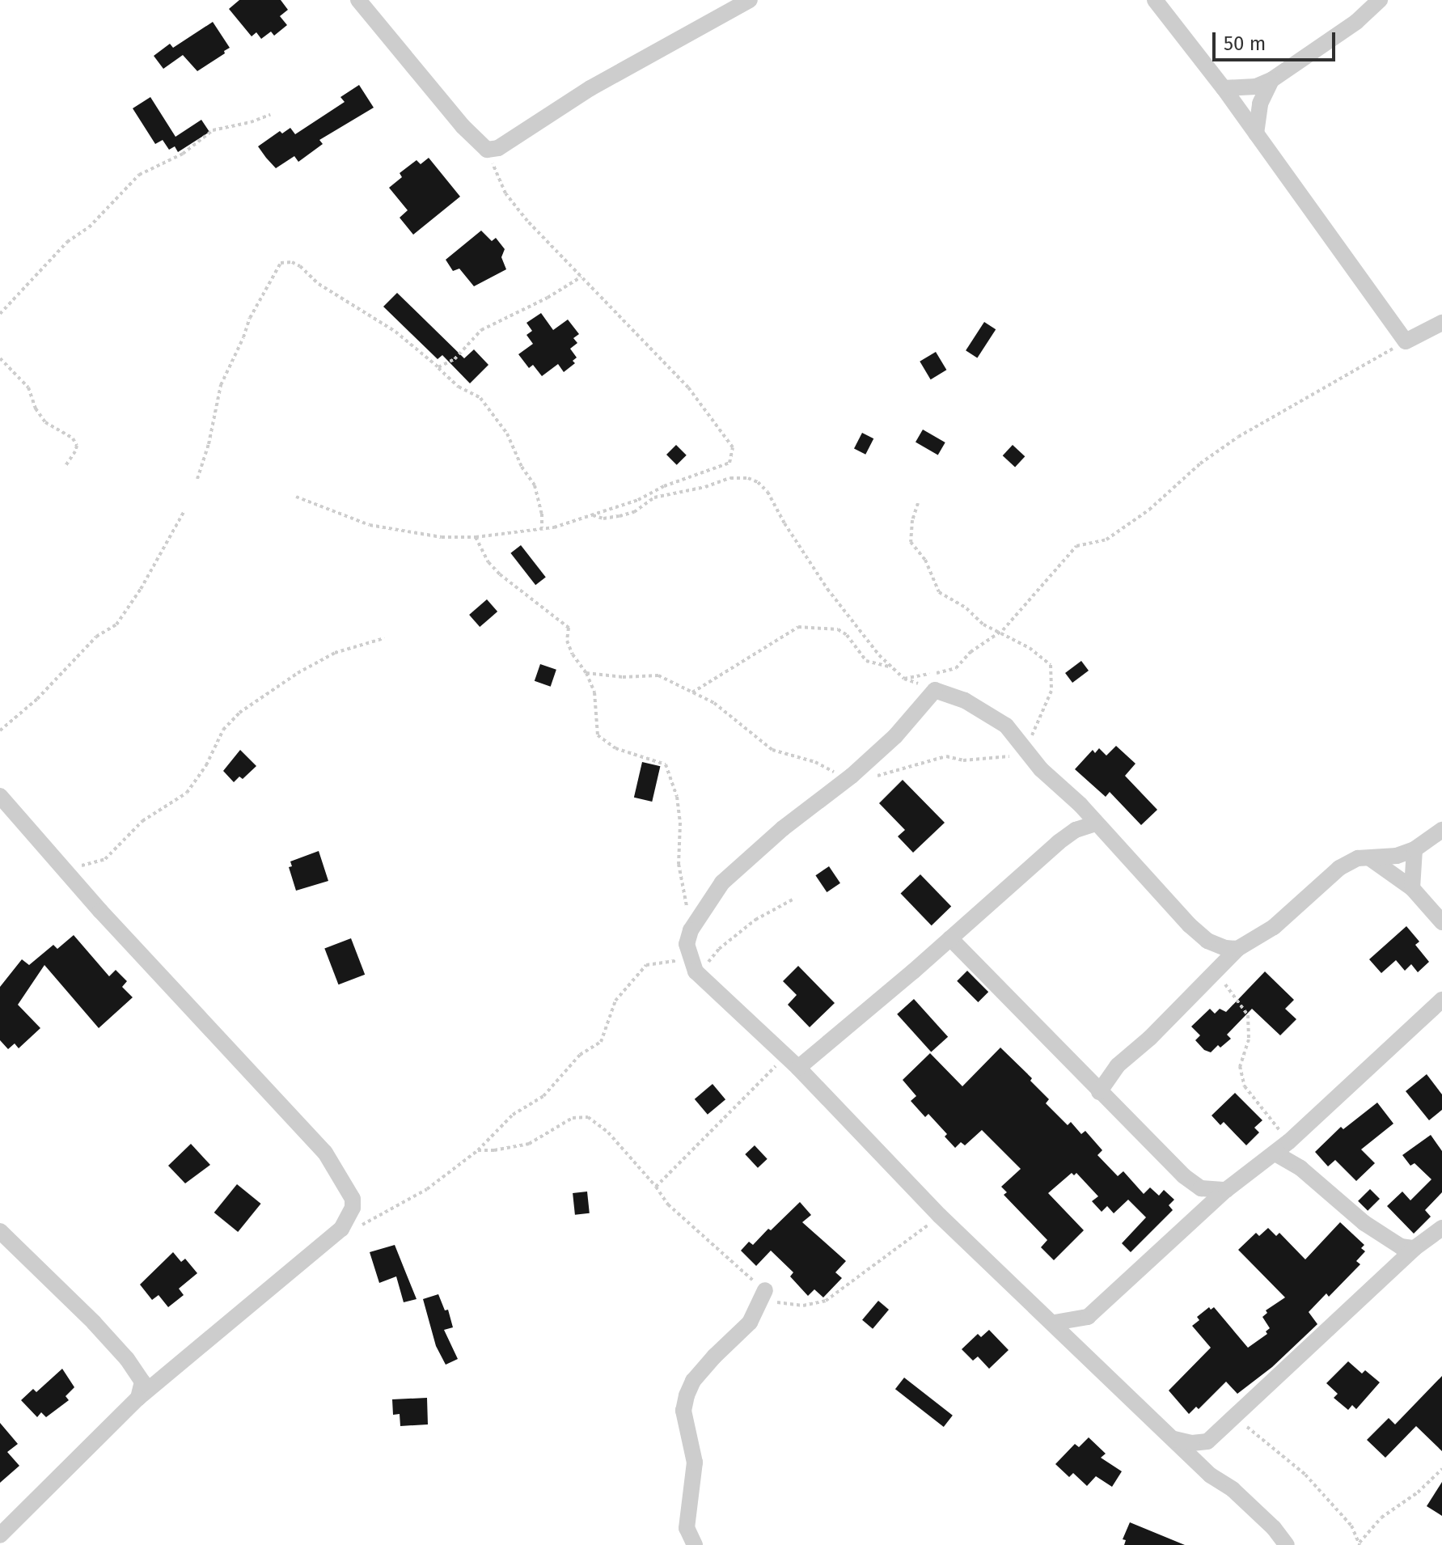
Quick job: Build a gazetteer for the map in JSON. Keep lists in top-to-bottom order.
{
  "scale_bar": "50 m"
}
